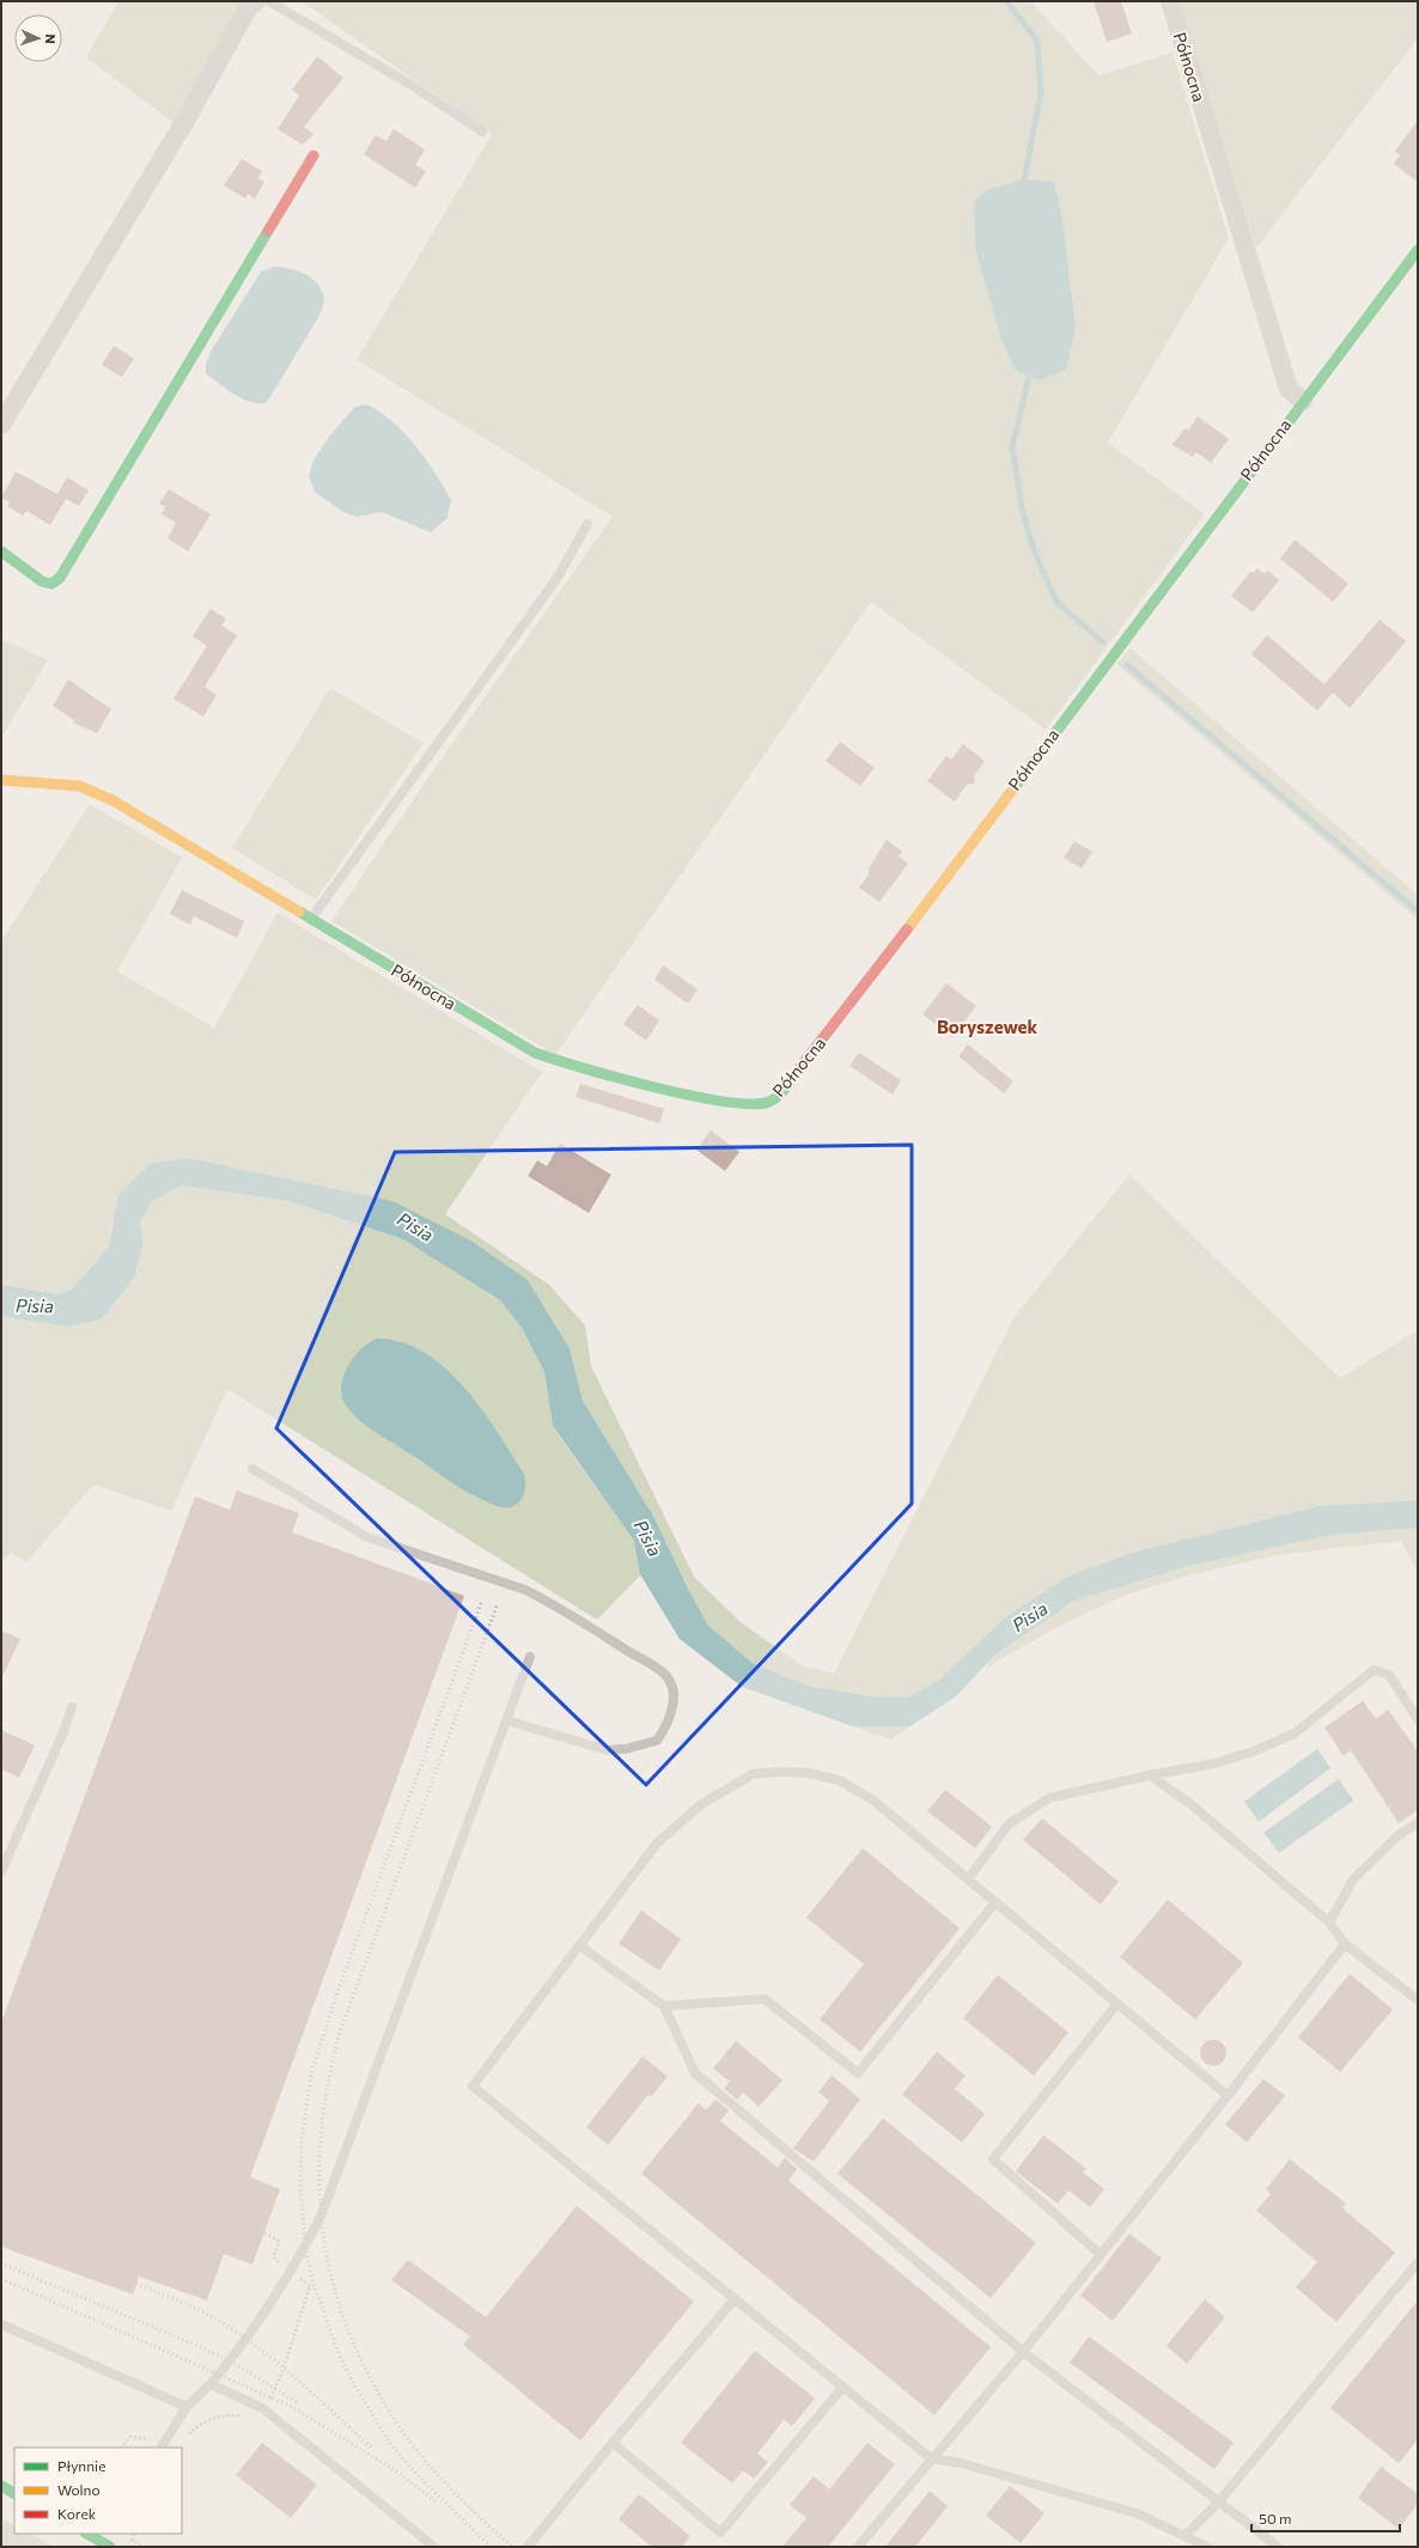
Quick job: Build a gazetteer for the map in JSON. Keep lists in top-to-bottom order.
{
  "streets": {
    "street": ["Północna"]
  },
  "districts": ["Boryszewek"],
  "water": ["Pisia"],
  "legend": ["Płynnie", "Wolno", "Korek"],
  "scale_bar": "50 m",
  "north": "right"
}
